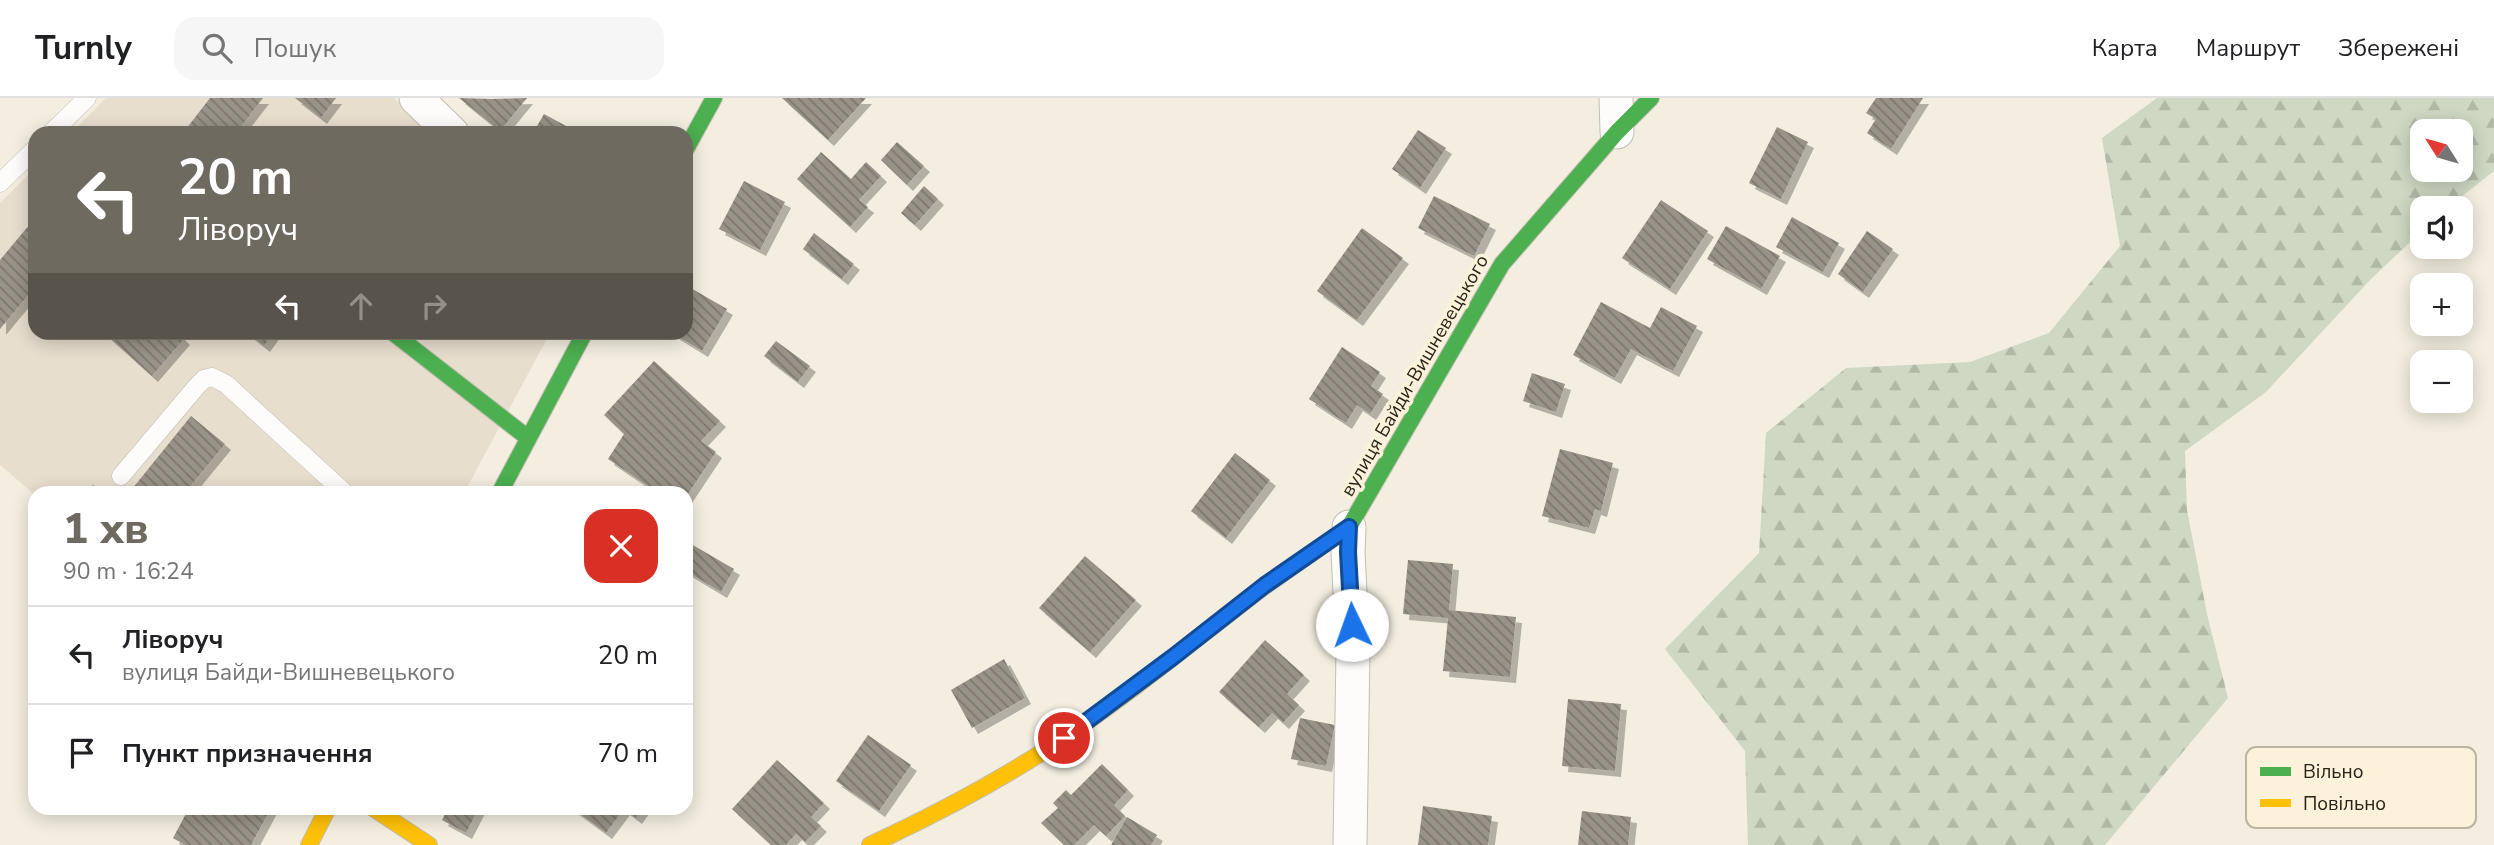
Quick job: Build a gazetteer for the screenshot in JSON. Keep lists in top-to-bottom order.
{
  "streets": {
    "street": ["вулиця Байди-Вишневецького"]
  },
  "legend": ["Вільно", "Повільно"],
  "north": "top left",
  "page": {
    "header": "Turnly",
    "search": "Пошук",
    "nav": ["Карта", "Маршрут", "Збережені"],
    "map_buttons": ["+", "−"],
    "turn": ["20 m", "Ліворуч"],
    "heading": ["1 хв", "90 m · 16:24"],
    "list": [
      {
        "name": "Ліворуч",
        "note": "вулиця Байди-Вишневецького",
        "value": "20 m"
      },
      {
        "name": "Пункт призначення",
        "value": "70 m"
      }
    ]
  }
}
